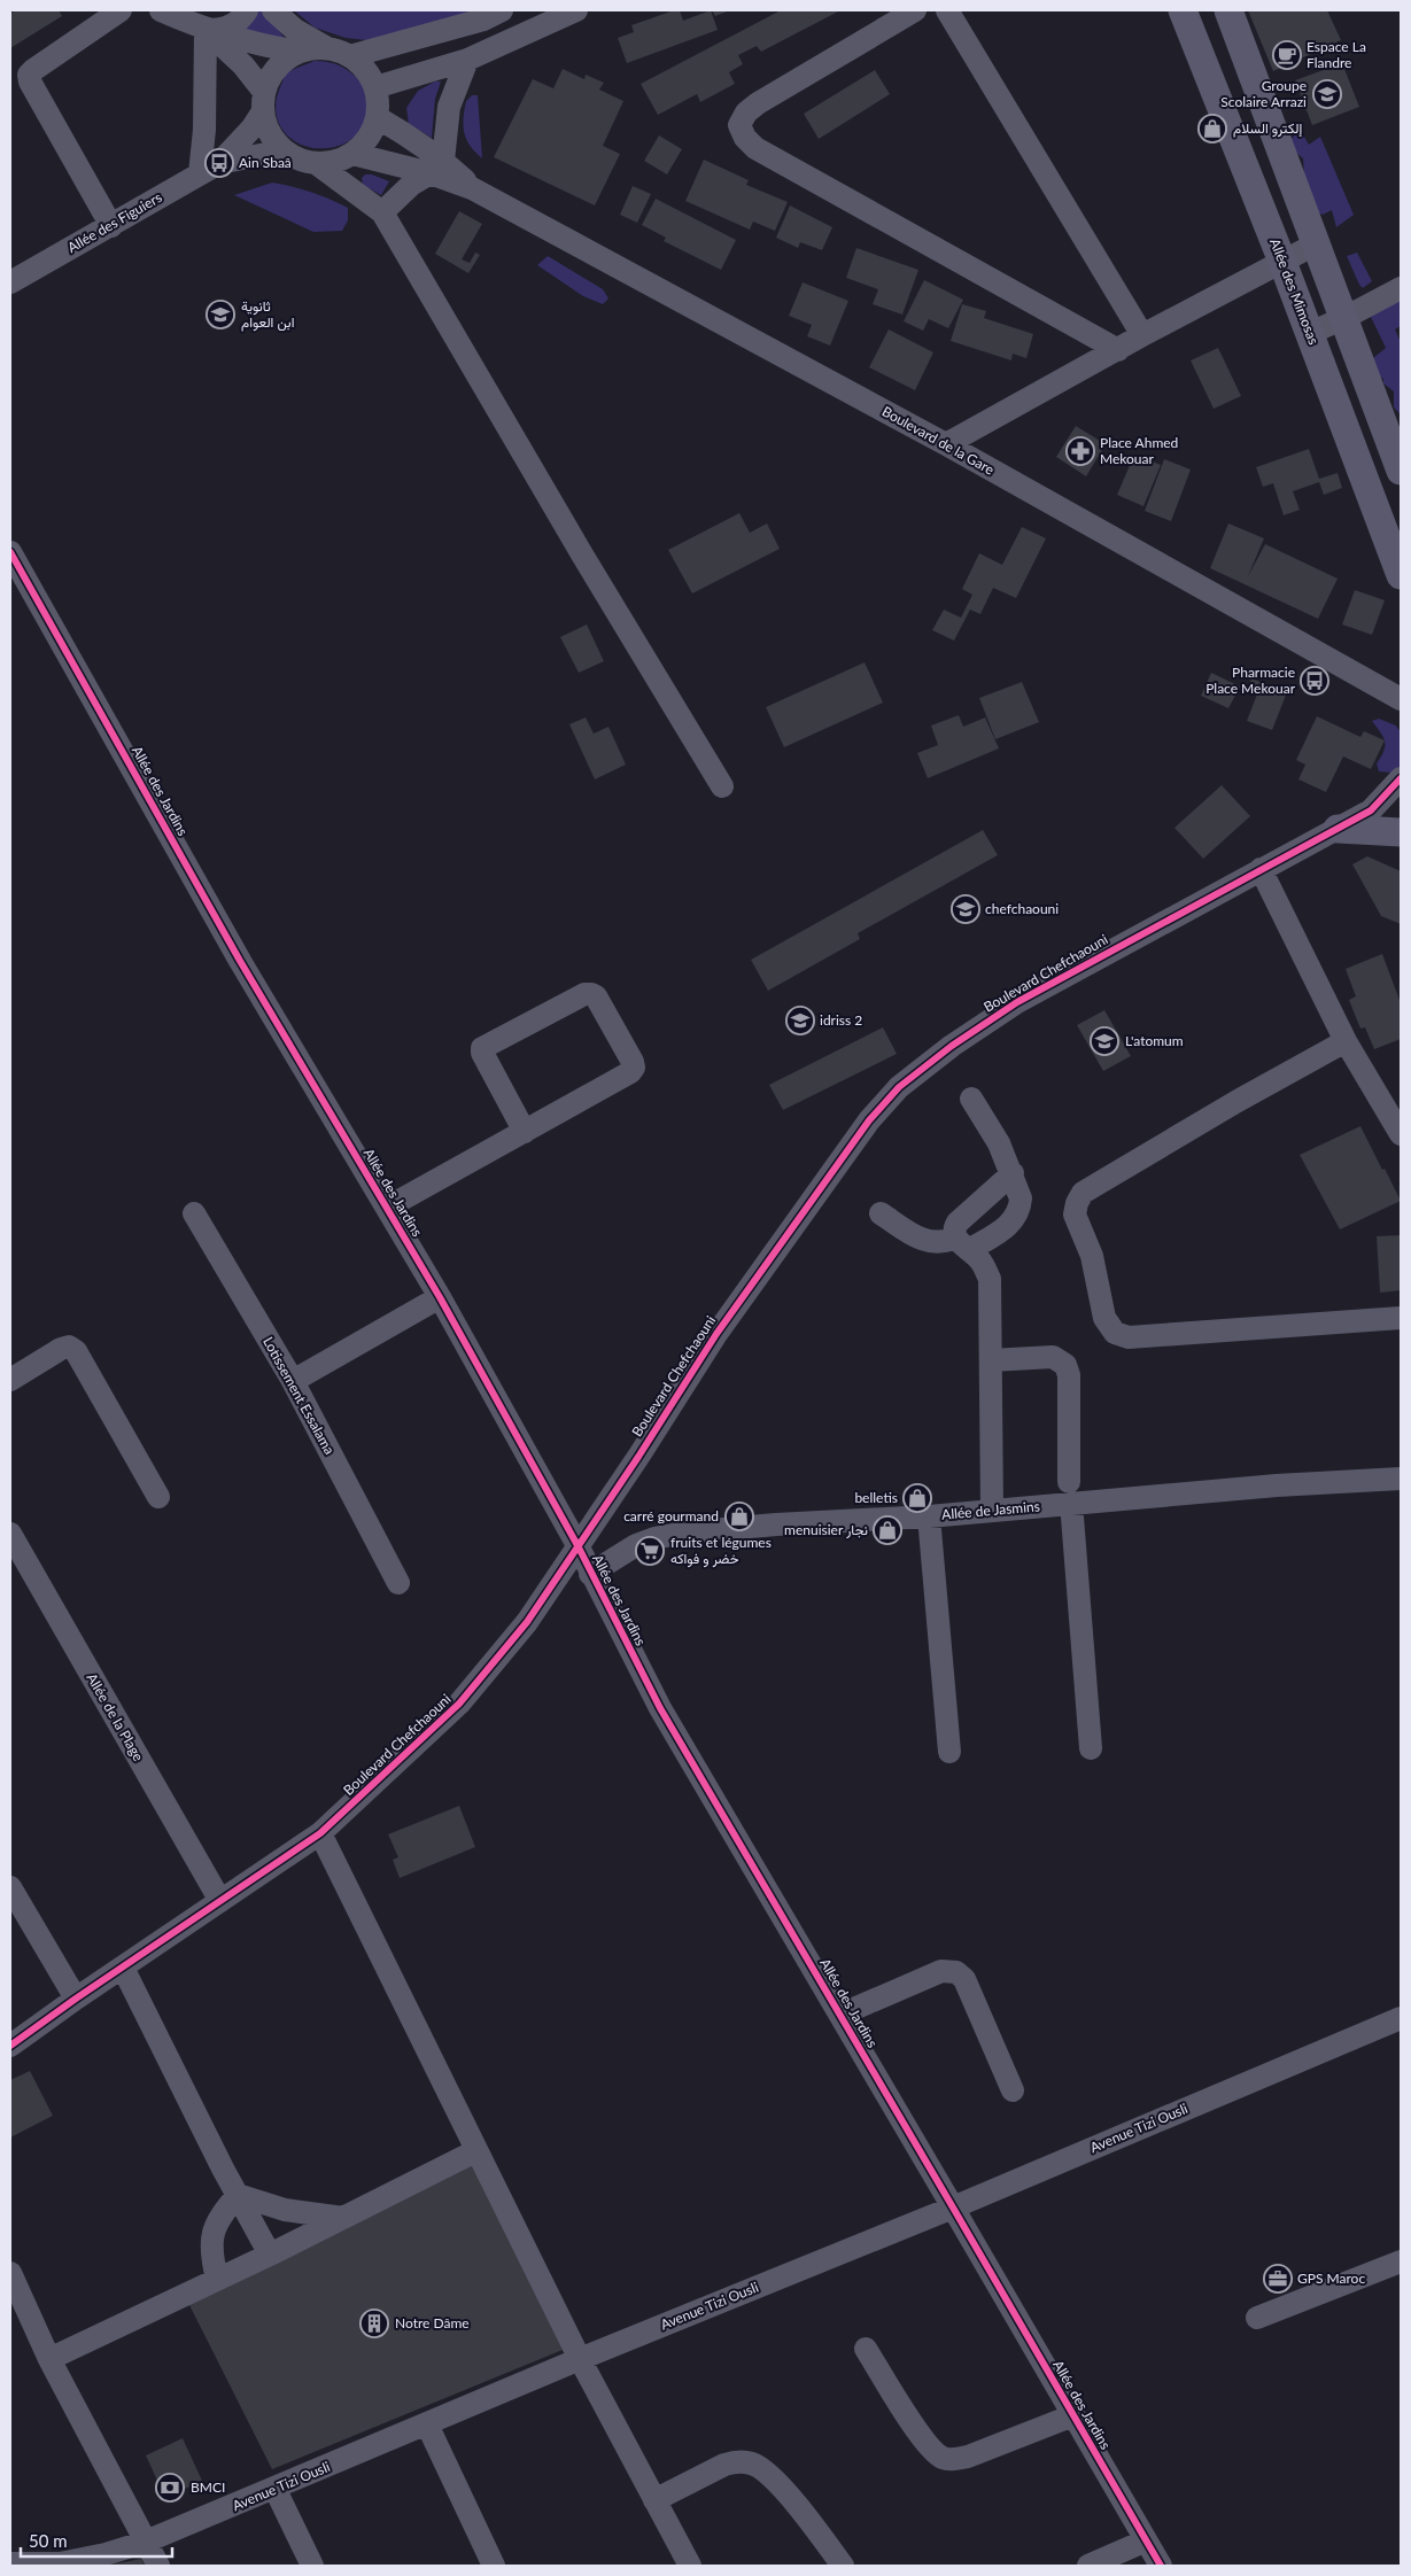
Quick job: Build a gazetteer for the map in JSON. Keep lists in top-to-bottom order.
{
  "streets": {
    "main road": ["Allée des Mimosas"],
    "street": [
      "Allée des Figuiers",
      "Boulevard de la Gare",
      "Allée des Jardins",
      "Boulevard Chefchaouni",
      "Lotissement Essalama",
      "Allée de Jasmins",
      "Allée de la Plage",
      "Avenue Tizi Ousli"
    ]
  },
  "crossings": [
    ["Allée des Figuiers", "Boulevard de la Gare"],
    ["Allée des Jardins", "Boulevard Chefchaouni"],
    ["Allée des Jardins", "Allée de Jasmins"],
    ["Allée des Jardins", "Avenue Tizi Ousli"],
    ["Boulevard Chefchaouni", "Allée de la Plage"]
  ],
  "places": {
    "cafe": ["Espace La Flandre"],
    "school or university": [
      "Groupe Scolaire Arrazi",
      "ثانوية ابن العوام",
      "chefchaouni",
      "idriss 2",
      "L'atomum"
    ],
    "shop": [
      "إلكترو السلام",
      "belletis",
      "carré gourmand",
      "menuisier نجار"
    ],
    "bus stop": ["Ain Sbaâ", "Pharmacie Place Mekouar"],
    "pharmacy": ["Place Ahmed Mekouar"],
    "supermarket": ["fruits et légumes خضر و فواكه"],
    "office": ["GPS Maroc"],
    "building": ["Notre Dâme"],
    "bank": ["BMCI"]
  },
  "scale_bar": "50 m"
}
